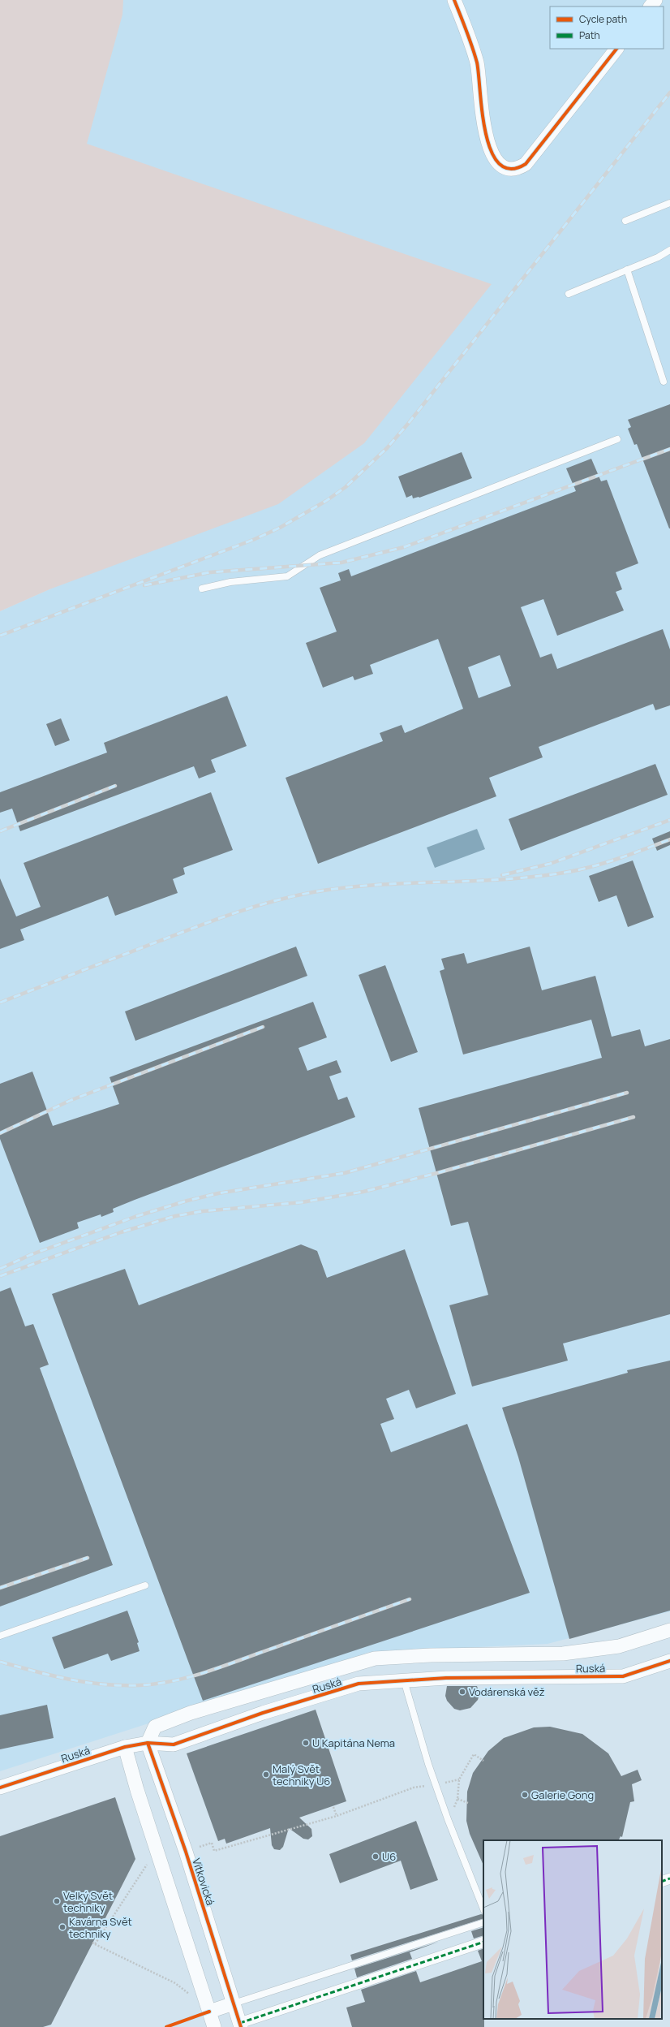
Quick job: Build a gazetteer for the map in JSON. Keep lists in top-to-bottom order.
{
  "streets": {
    "street": ["Ruská", "Vítkovická"]
  },
  "crossings": [
    ["Ruská", "Vítkovická"]
  ],
  "places": [
    "Vodárenská věž",
    "U Kapitána Nema",
    "Malý Svět techniky U6",
    "Galerie Gong",
    "U6",
    "Velký Svět techniky",
    "Kavárna Svět techniky"
  ],
  "legend": ["Cycle path", "Path"]
}
